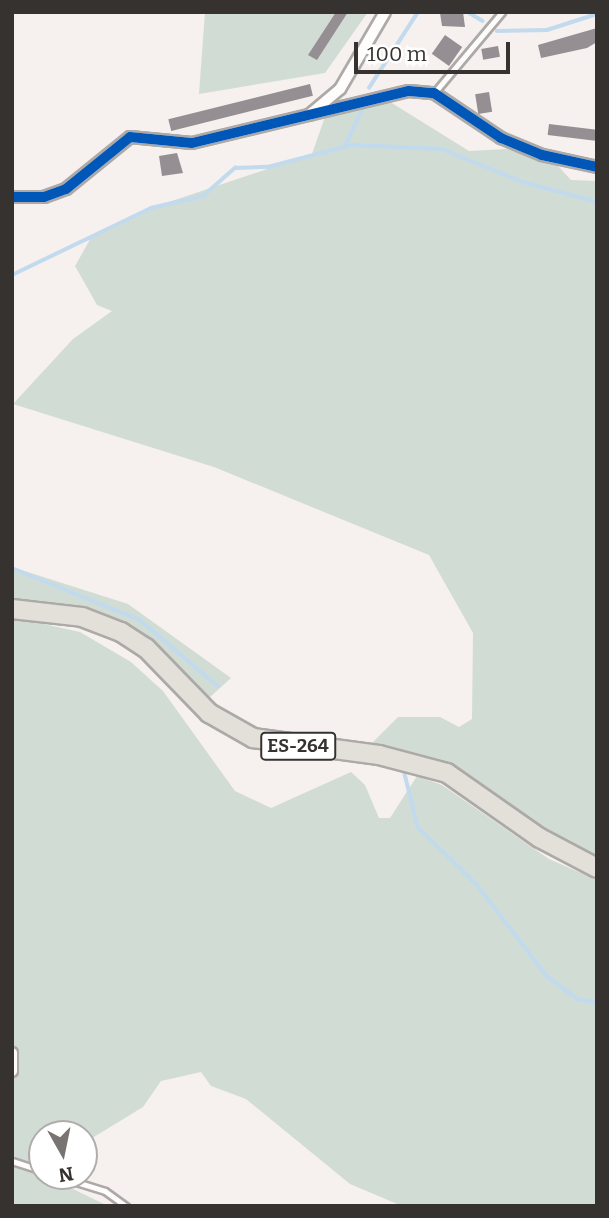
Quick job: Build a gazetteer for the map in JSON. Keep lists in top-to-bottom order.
{
  "streets": {
    "main road": ["ES-264"]
  },
  "scale_bar": "100 m",
  "north": "bottom"
}
